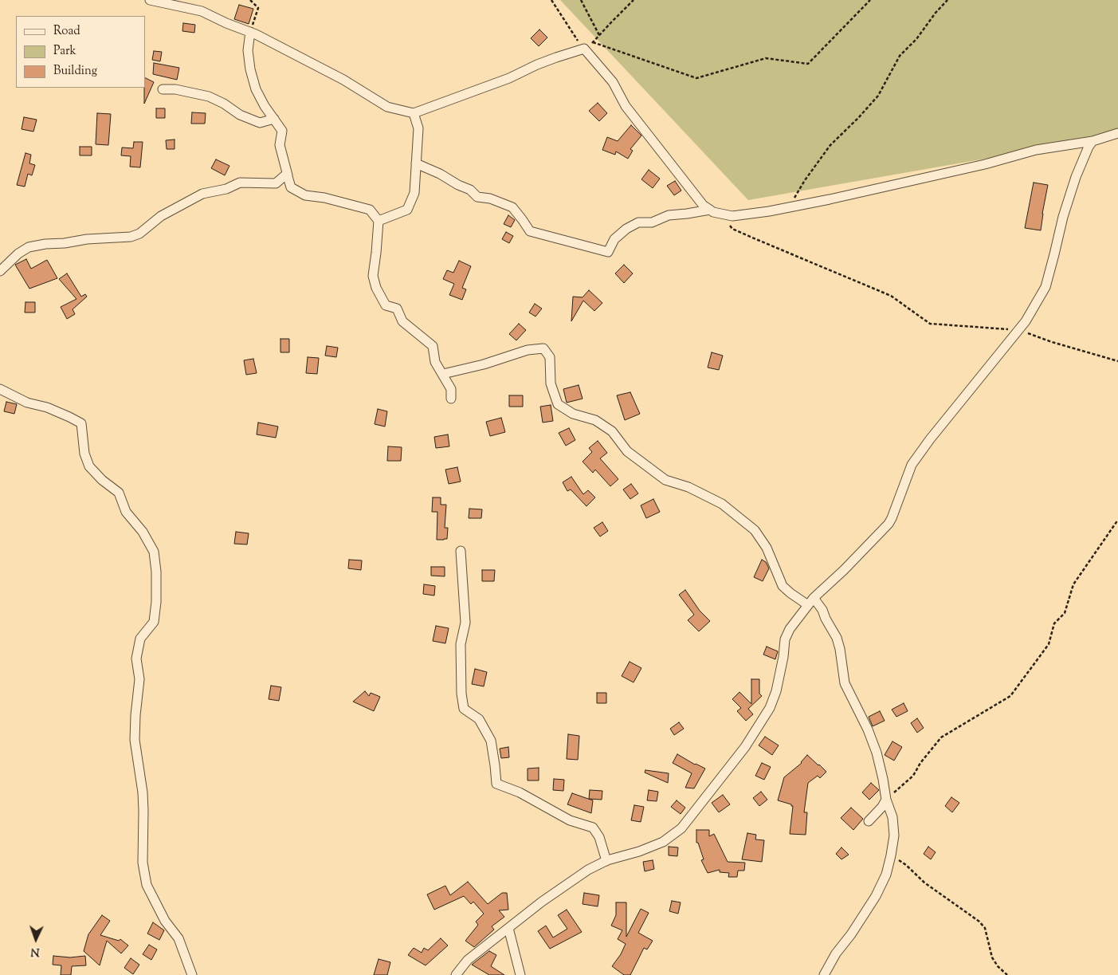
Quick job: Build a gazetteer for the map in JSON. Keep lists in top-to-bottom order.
{
  "legend": ["Road", "Park", "Building"],
  "north": "bottom"
}
